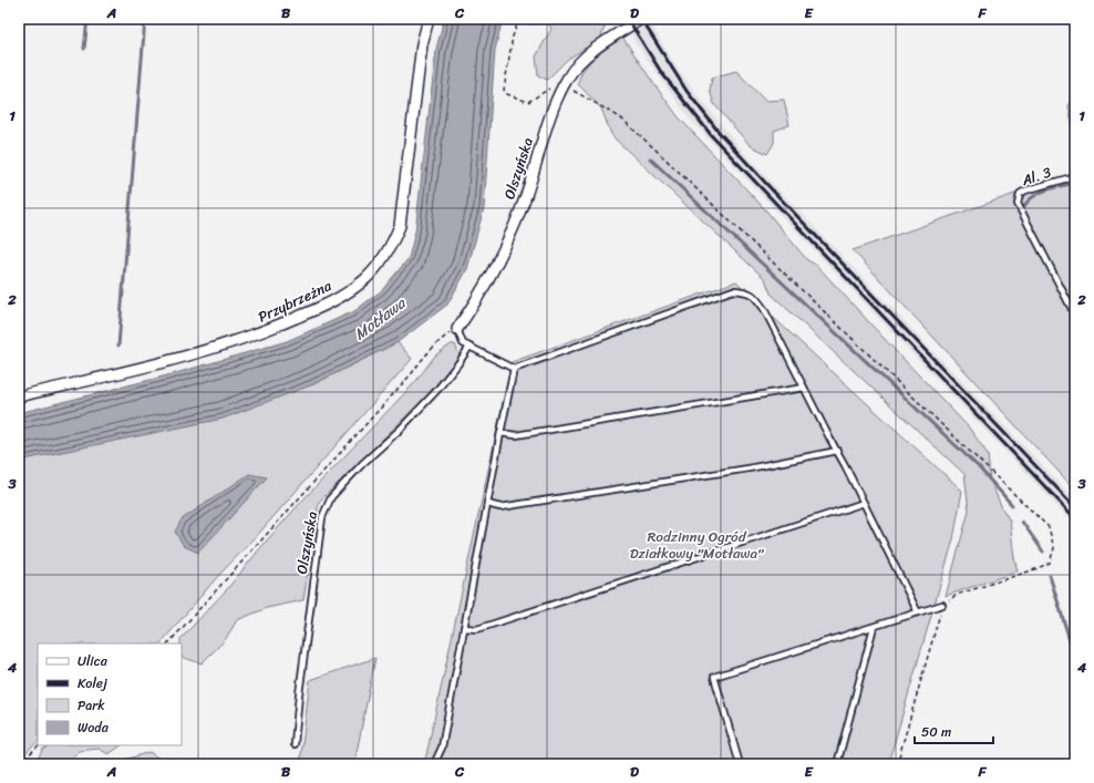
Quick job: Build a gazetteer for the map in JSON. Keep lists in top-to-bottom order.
{
  "streets": {
    "street": ["Olszyńska", "Przybrzeżna"],
    "lane": ["Al. 3"]
  },
  "water": ["Motława"],
  "parks": ["Rodzinny Ogród Działkowy \"Motława\""],
  "legend": [
    "Ulica",
    "Kolej",
    "Park",
    "Woda"
  ],
  "scale_bar": "50 m",
  "grid": {
    "columns": [
      "A",
      "B",
      "C",
      "D",
      "E",
      "F"
    ],
    "rows": [
      "1",
      "2",
      "3",
      "4"
    ]
  }
}
